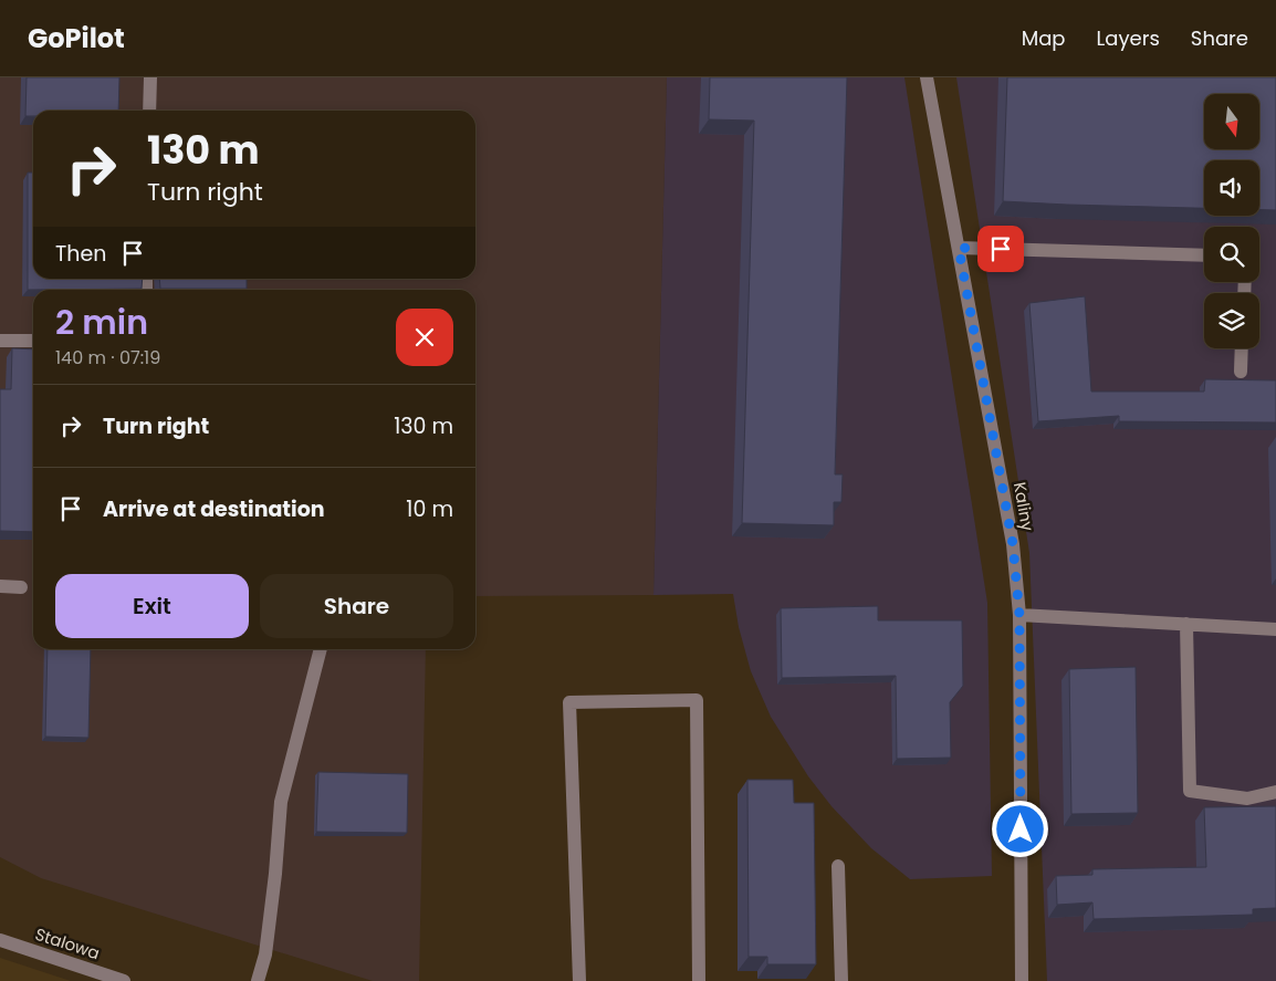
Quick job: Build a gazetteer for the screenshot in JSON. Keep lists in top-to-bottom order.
{
  "streets": {
    "street": ["Kaliny", "Stalowa"]
  },
  "north": "bottom",
  "page": {
    "header": "GoPilot",
    "nav": ["Map", "Layers", "Share"],
    "turn": ["130 m", "Turn right"],
    "then": "Then",
    "heading": ["2 min", "140 m · 07:19"],
    "list": [
      {
        "name": "Turn right",
        "value": "130 m"
      },
      {
        "name": "Arrive at destination",
        "value": "10 m"
      }
    ],
    "buttons": ["Exit", "Share"]
  }
}
